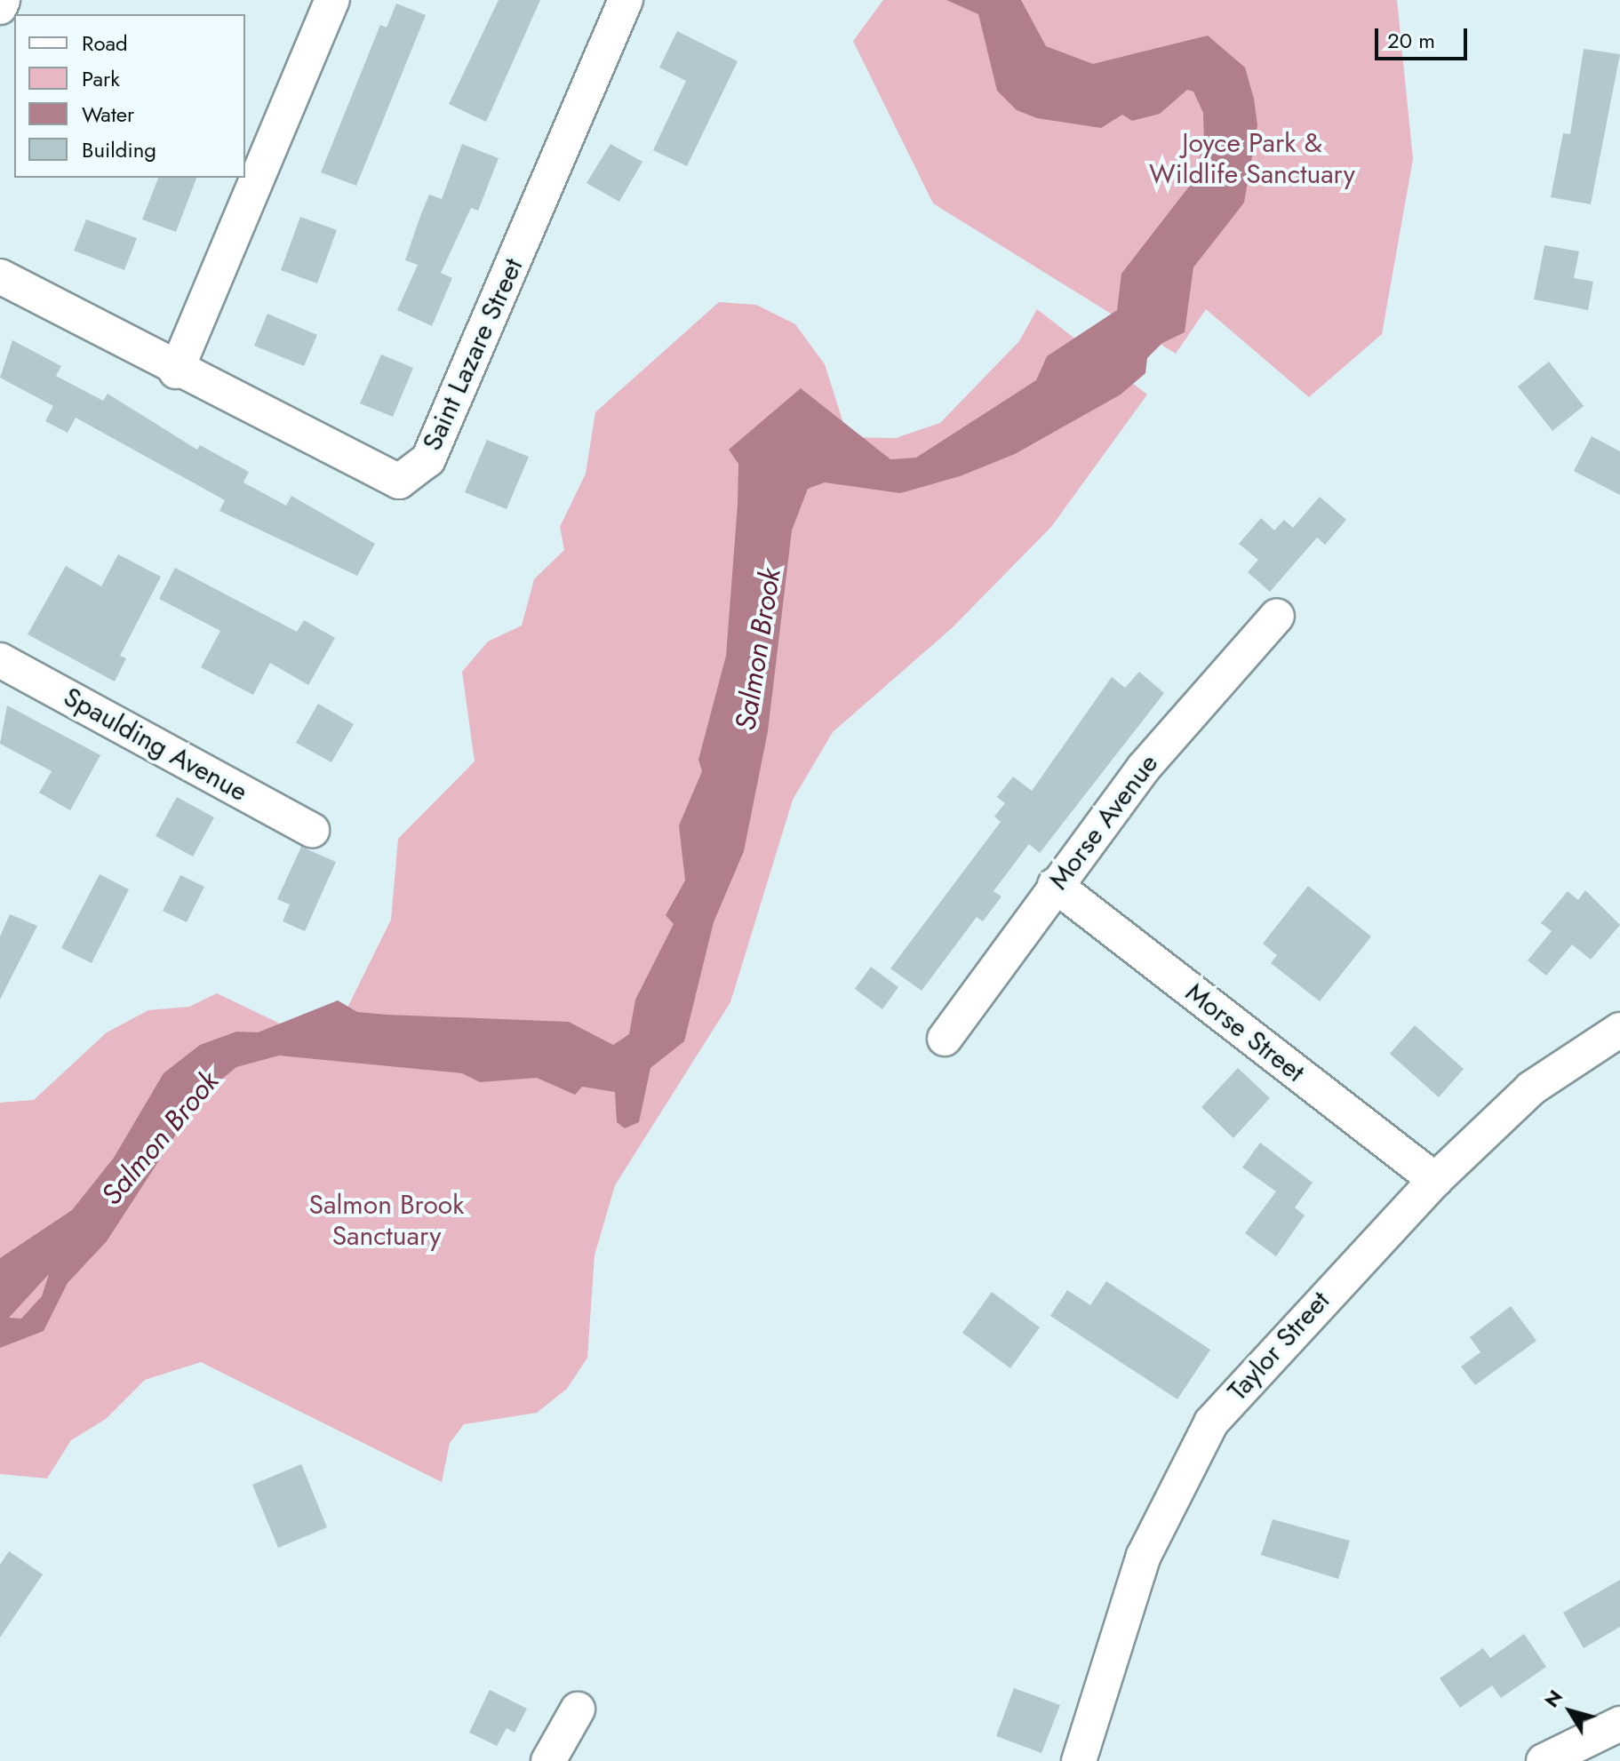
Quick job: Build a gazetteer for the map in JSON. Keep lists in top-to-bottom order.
{
  "streets": {
    "street": [
      "Saint Lazare Street",
      "Spaulding Avenue",
      "Morse Avenue",
      "Morse Street",
      "Taylor Street"
    ]
  },
  "crossings": [
    ["Morse Avenue", "Morse Street"],
    ["Morse Street", "Taylor Street"]
  ],
  "water": ["Salmon Brook"],
  "parks": ["Joyce Park & Wildlife Sanctuary", "Salmon Brook Sanctuary"],
  "legend": [
    "Road",
    "Park",
    "Water",
    "Building"
  ],
  "scale_bar": "20 m",
  "north": "top left"
}
